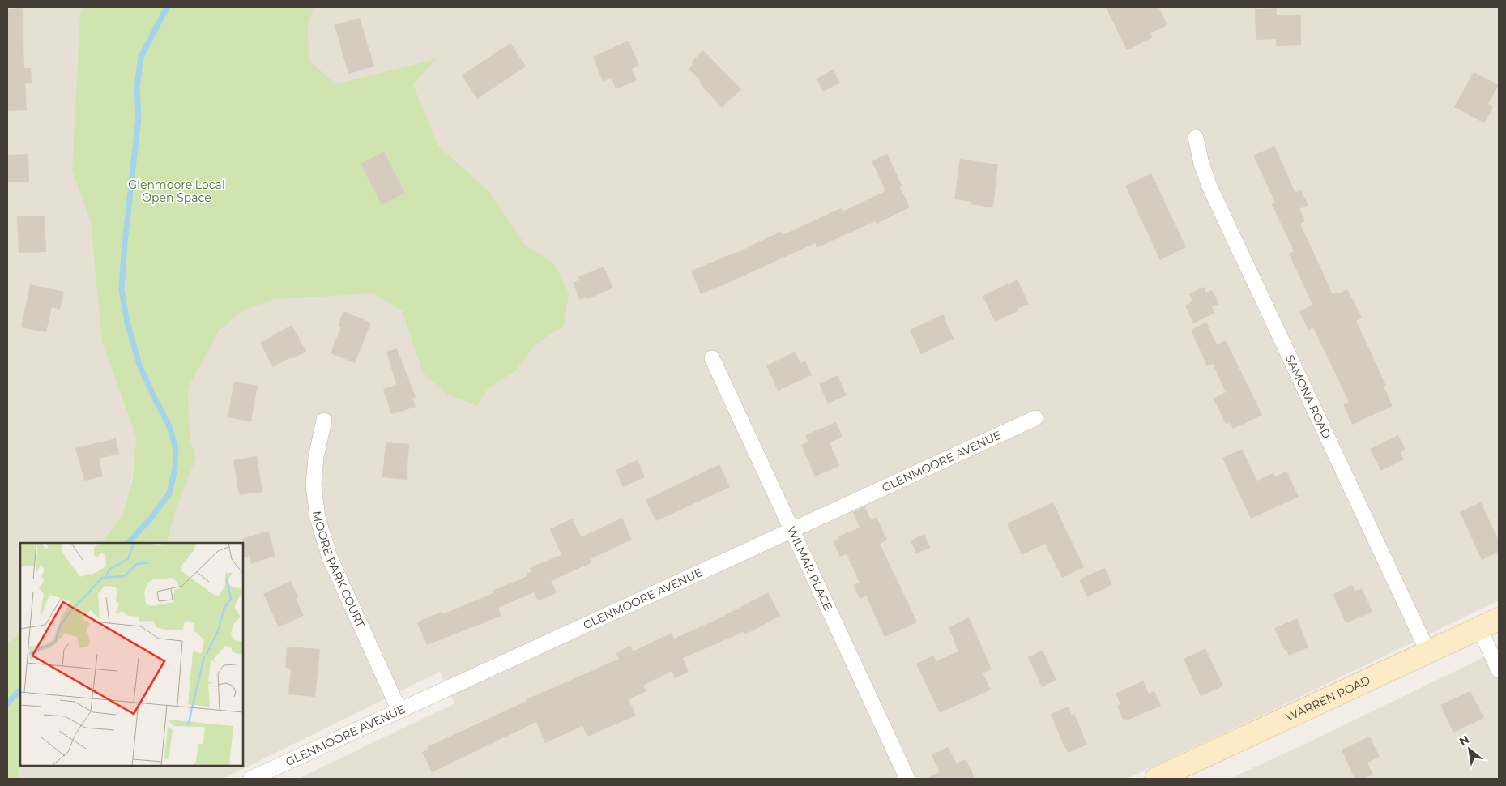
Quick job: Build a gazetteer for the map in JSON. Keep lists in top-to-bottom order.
{
  "streets": {
    "street": [
      "SAMONA ROAD",
      "GLENMOORE AVENUE",
      "MOORE PARK COURT",
      "WILMAR PLACE",
      "WARREN ROAD"
    ]
  },
  "crossings": [
    ["SAMONA ROAD", "WARREN ROAD"],
    ["GLENMOORE AVENUE", "MOORE PARK COURT"],
    ["GLENMOORE AVENUE", "WILMAR PLACE"]
  ],
  "parks": ["Glenmoore Local Open Space"],
  "north": "top left"
}
